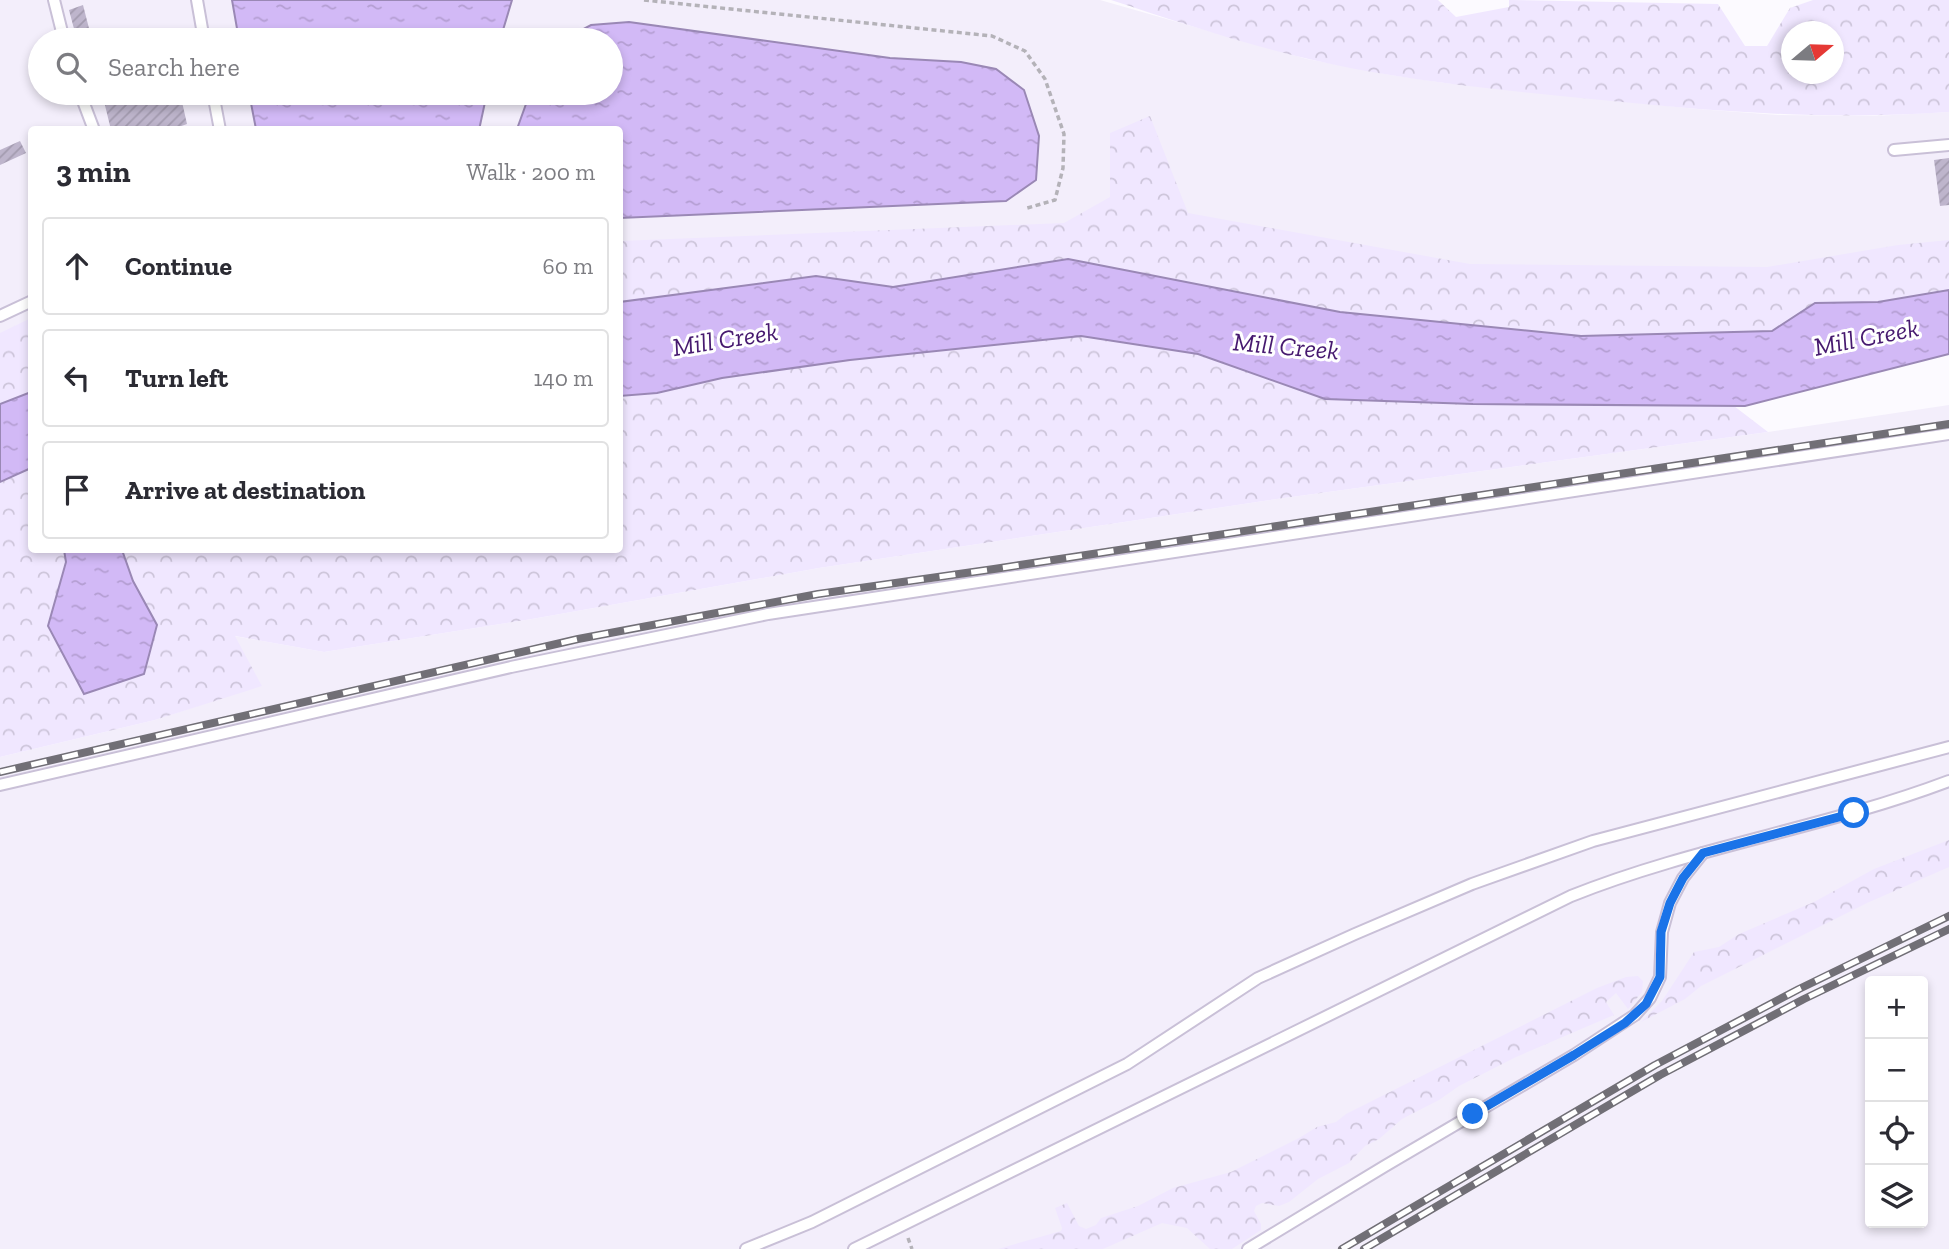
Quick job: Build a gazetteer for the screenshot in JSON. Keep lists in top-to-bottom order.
{
  "water": ["Mill Creek"],
  "north": "right",
  "page": {
    "search": "Search here",
    "heading": ["3 min", "Walk · 200 m"],
    "list": [
      ["Continue", "60 m"],
      ["Turn left", "140 m"],
      "Arrive at destination"
    ],
    "map_buttons": ["+", "−"]
  }
}
